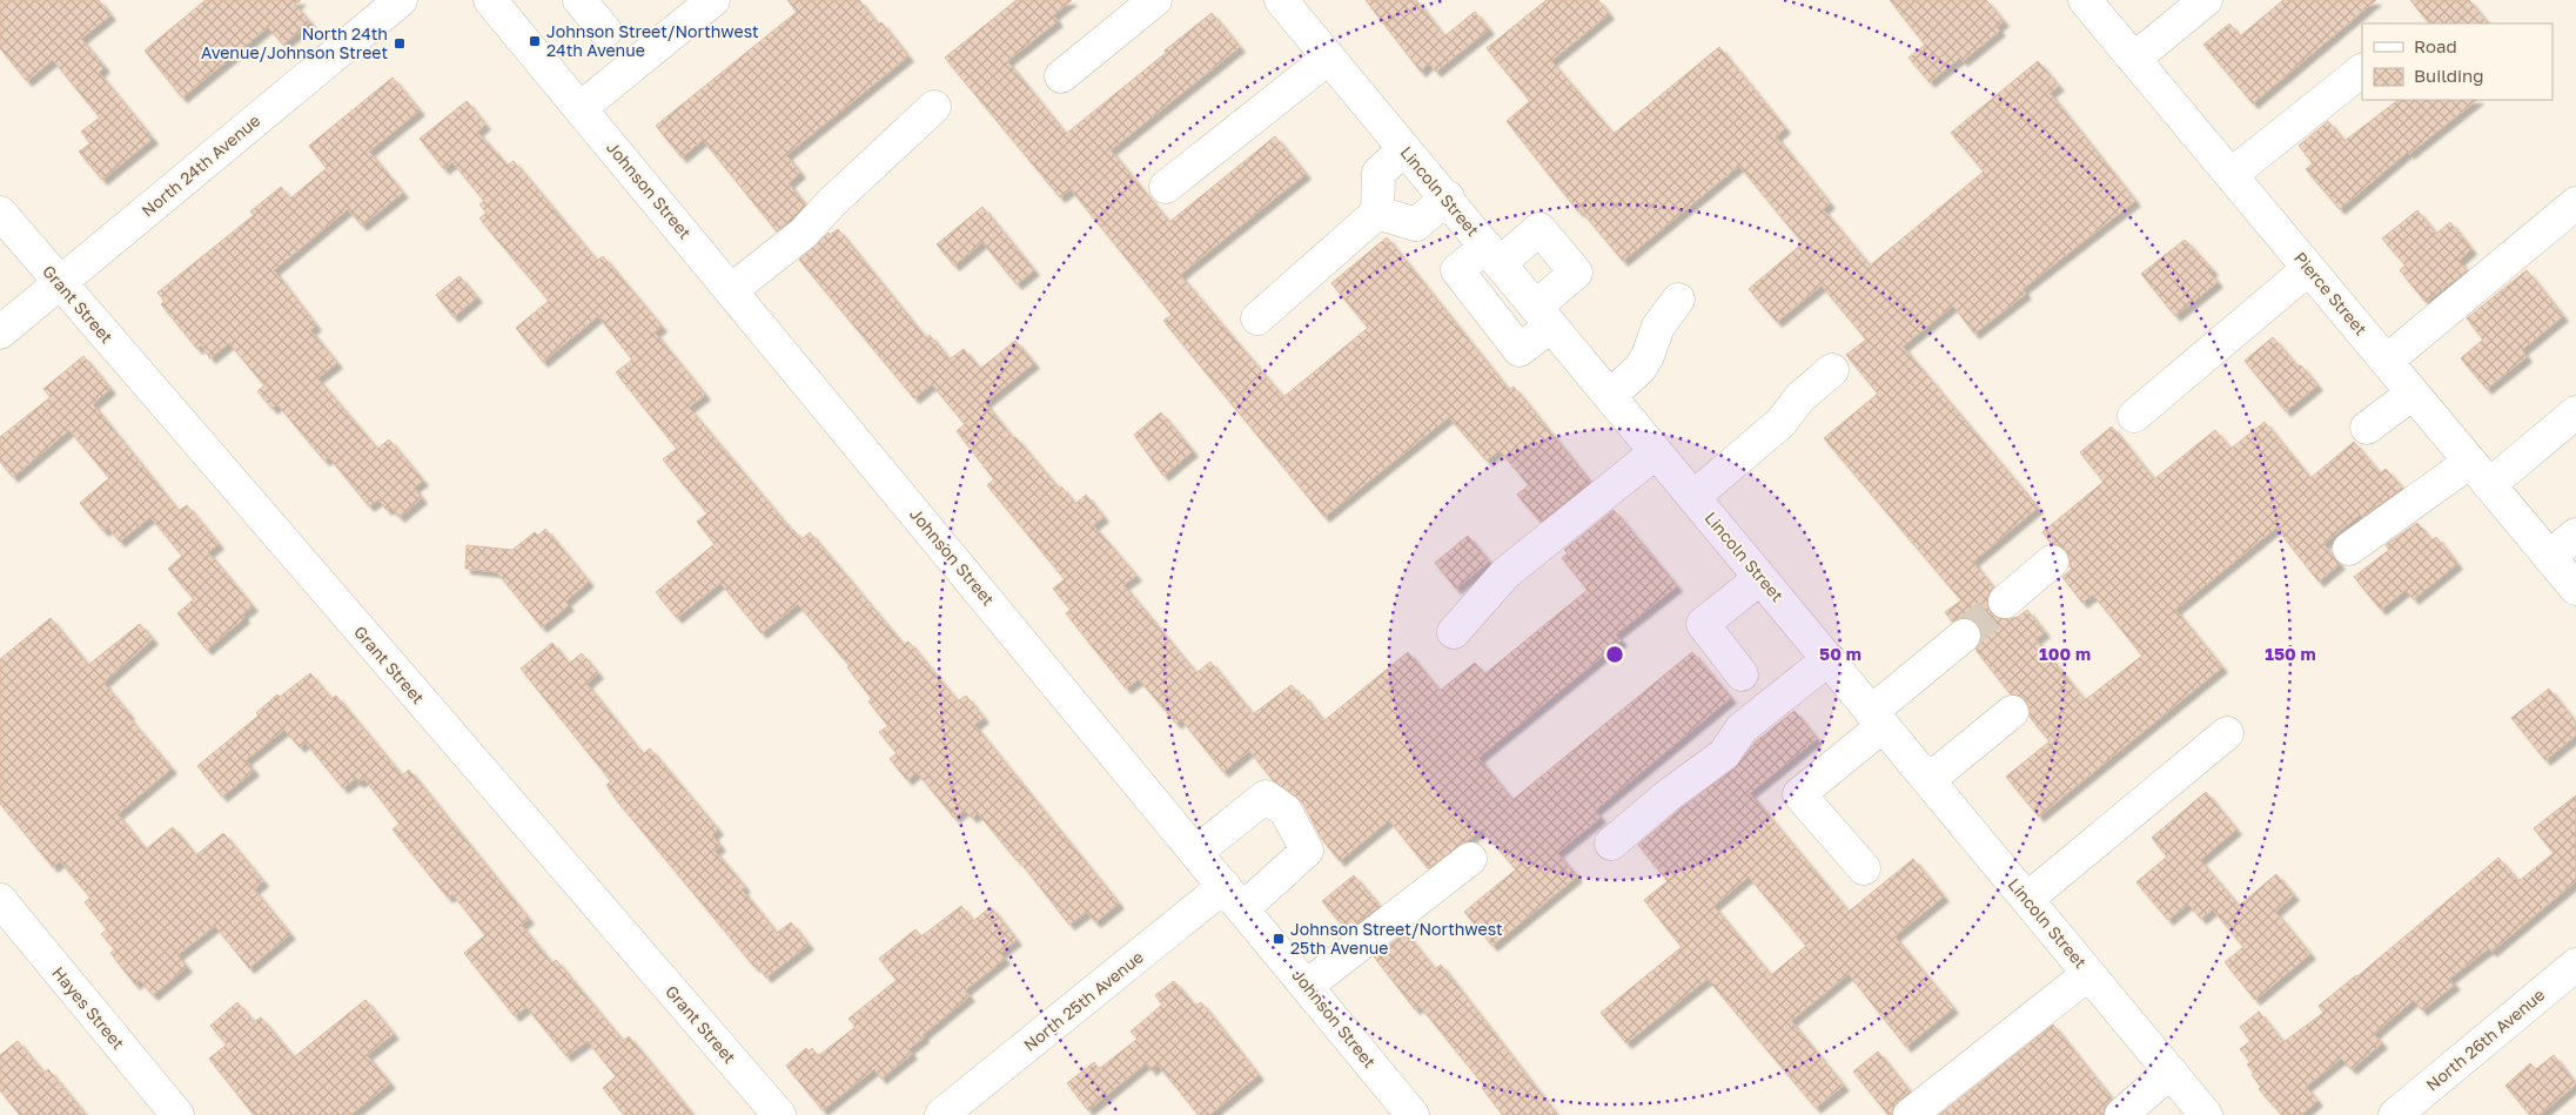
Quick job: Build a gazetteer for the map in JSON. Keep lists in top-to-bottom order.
{
  "streets": {
    "street": [
      "North 24th Avenue",
      "Johnson Street",
      "Lincoln Street",
      "Pierce Street",
      "Grant Street",
      "North 25th Avenue",
      "Hayes Street",
      "North 26th Avenue"
    ]
  },
  "crossings": [
    ["North 24th Avenue", "Grant Street"],
    ["Johnson Street", "North 25th Avenue"]
  ],
  "places": {
    "transit": ["Johnson Street/Northwest 24th Avenue", "North 24th Avenue/Johnson Street", "Johnson Street/Northwest 25th Avenue"]
  },
  "legend": ["Road", "Building"],
  "rings": ["50 m", "100 m", "150 m"]
}
